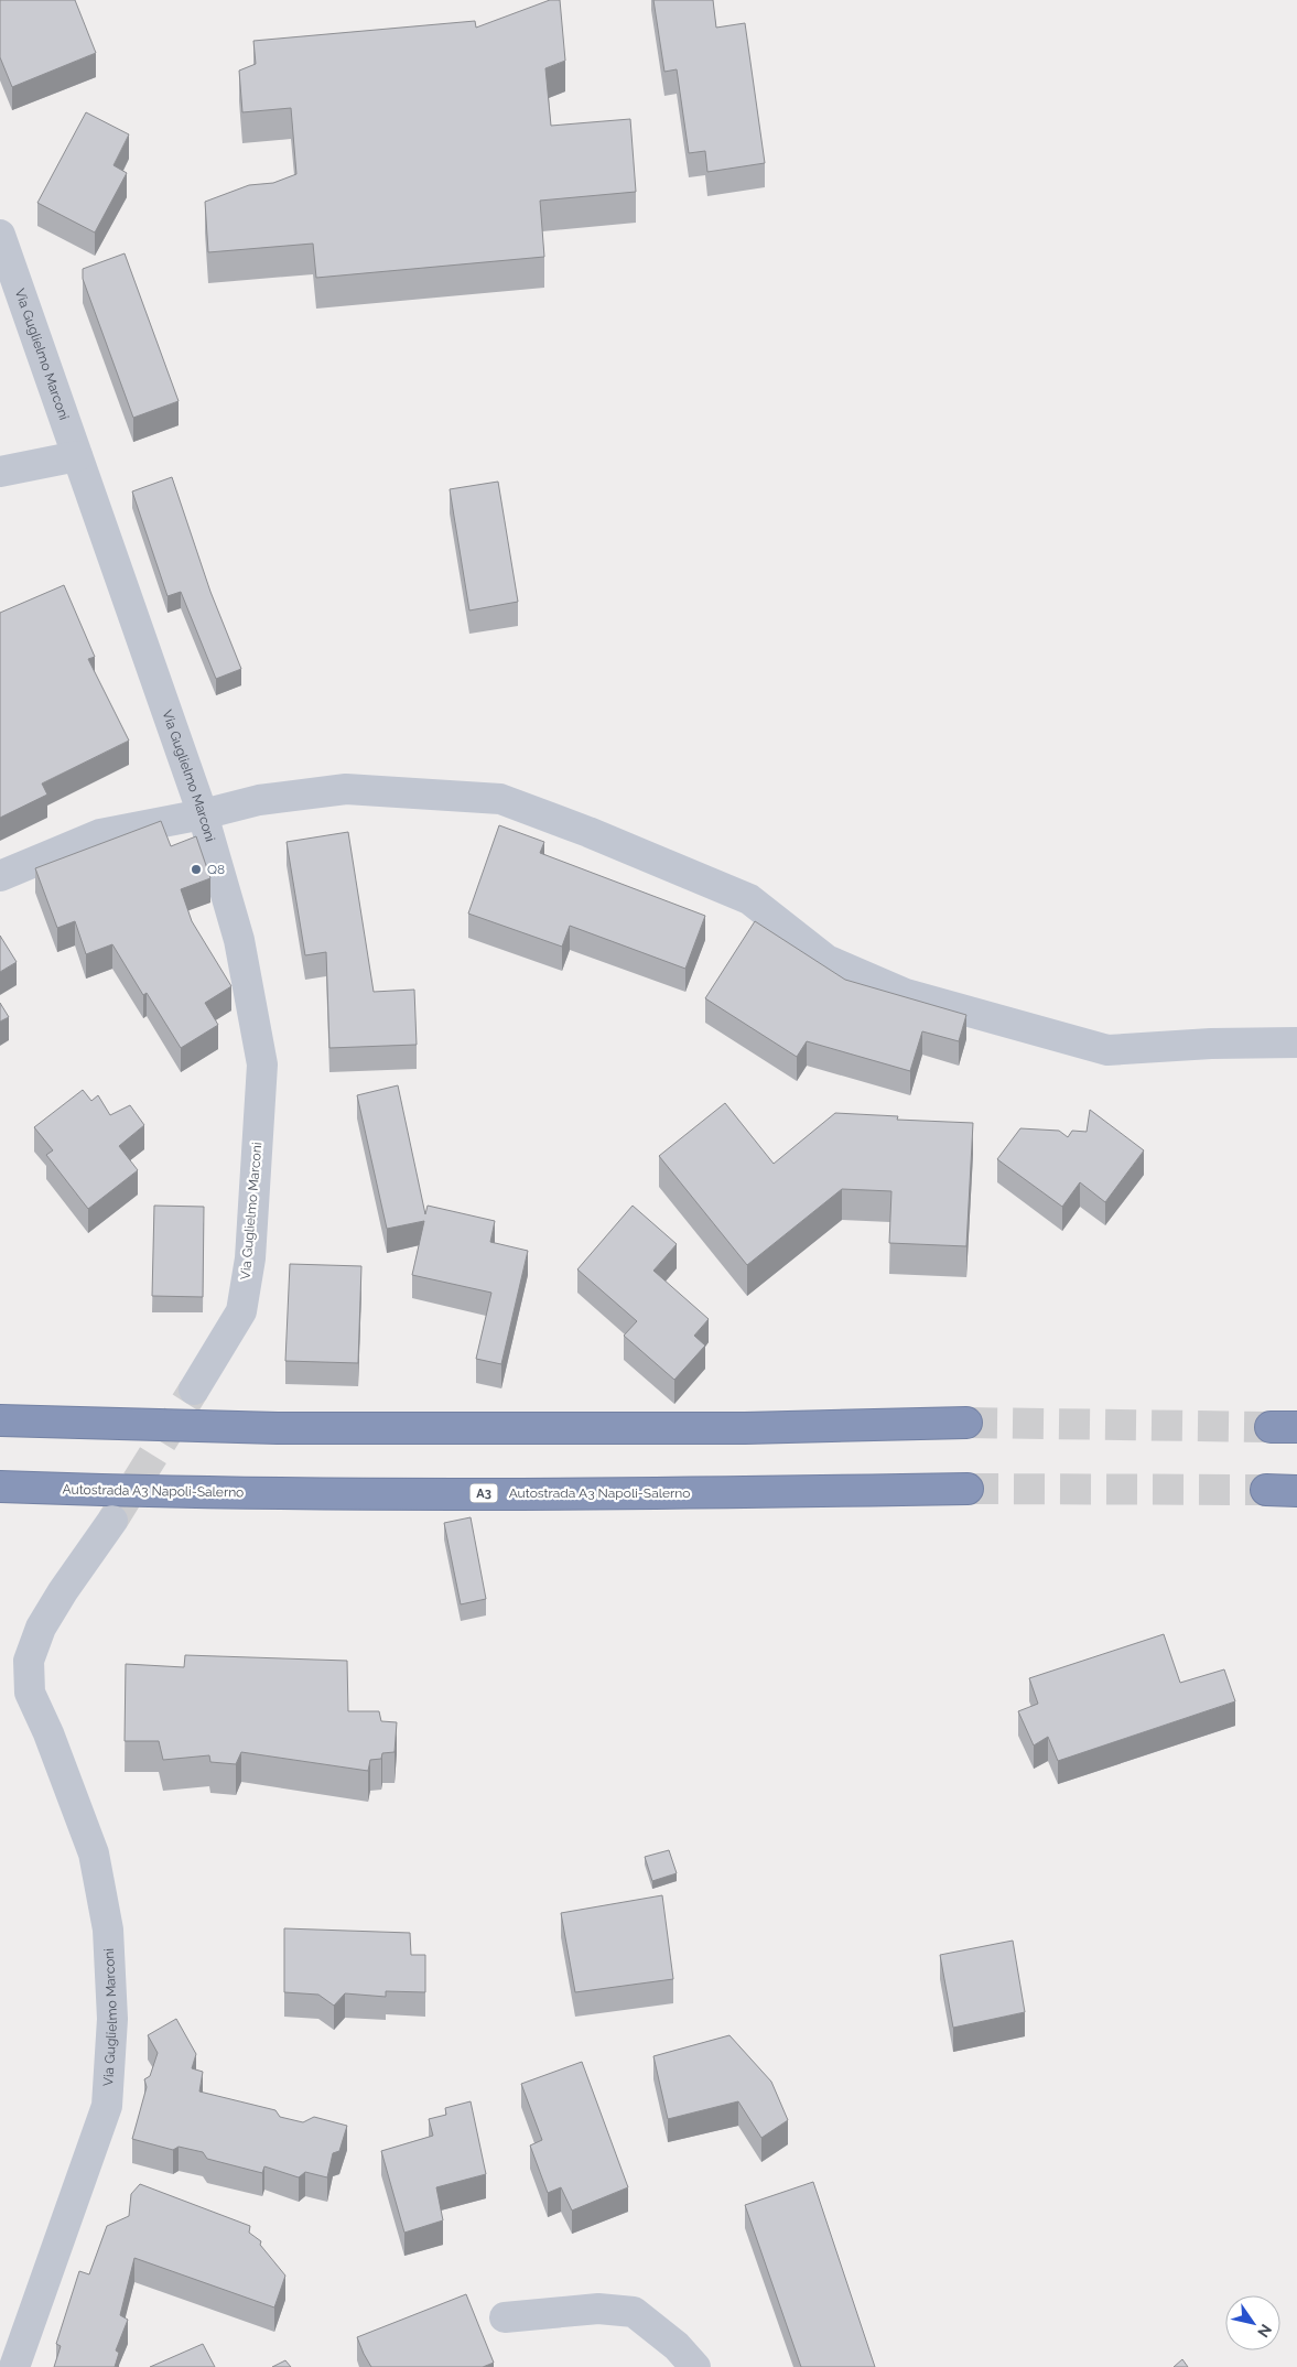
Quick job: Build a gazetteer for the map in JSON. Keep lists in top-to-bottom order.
{
  "streets": {
    "highway": ["Autostrada A3 Napoli-Salerno", "A3"],
    "street": ["Via Guglielmo Marconi"]
  },
  "places": ["Q8"],
  "north": "bottom right"
}
